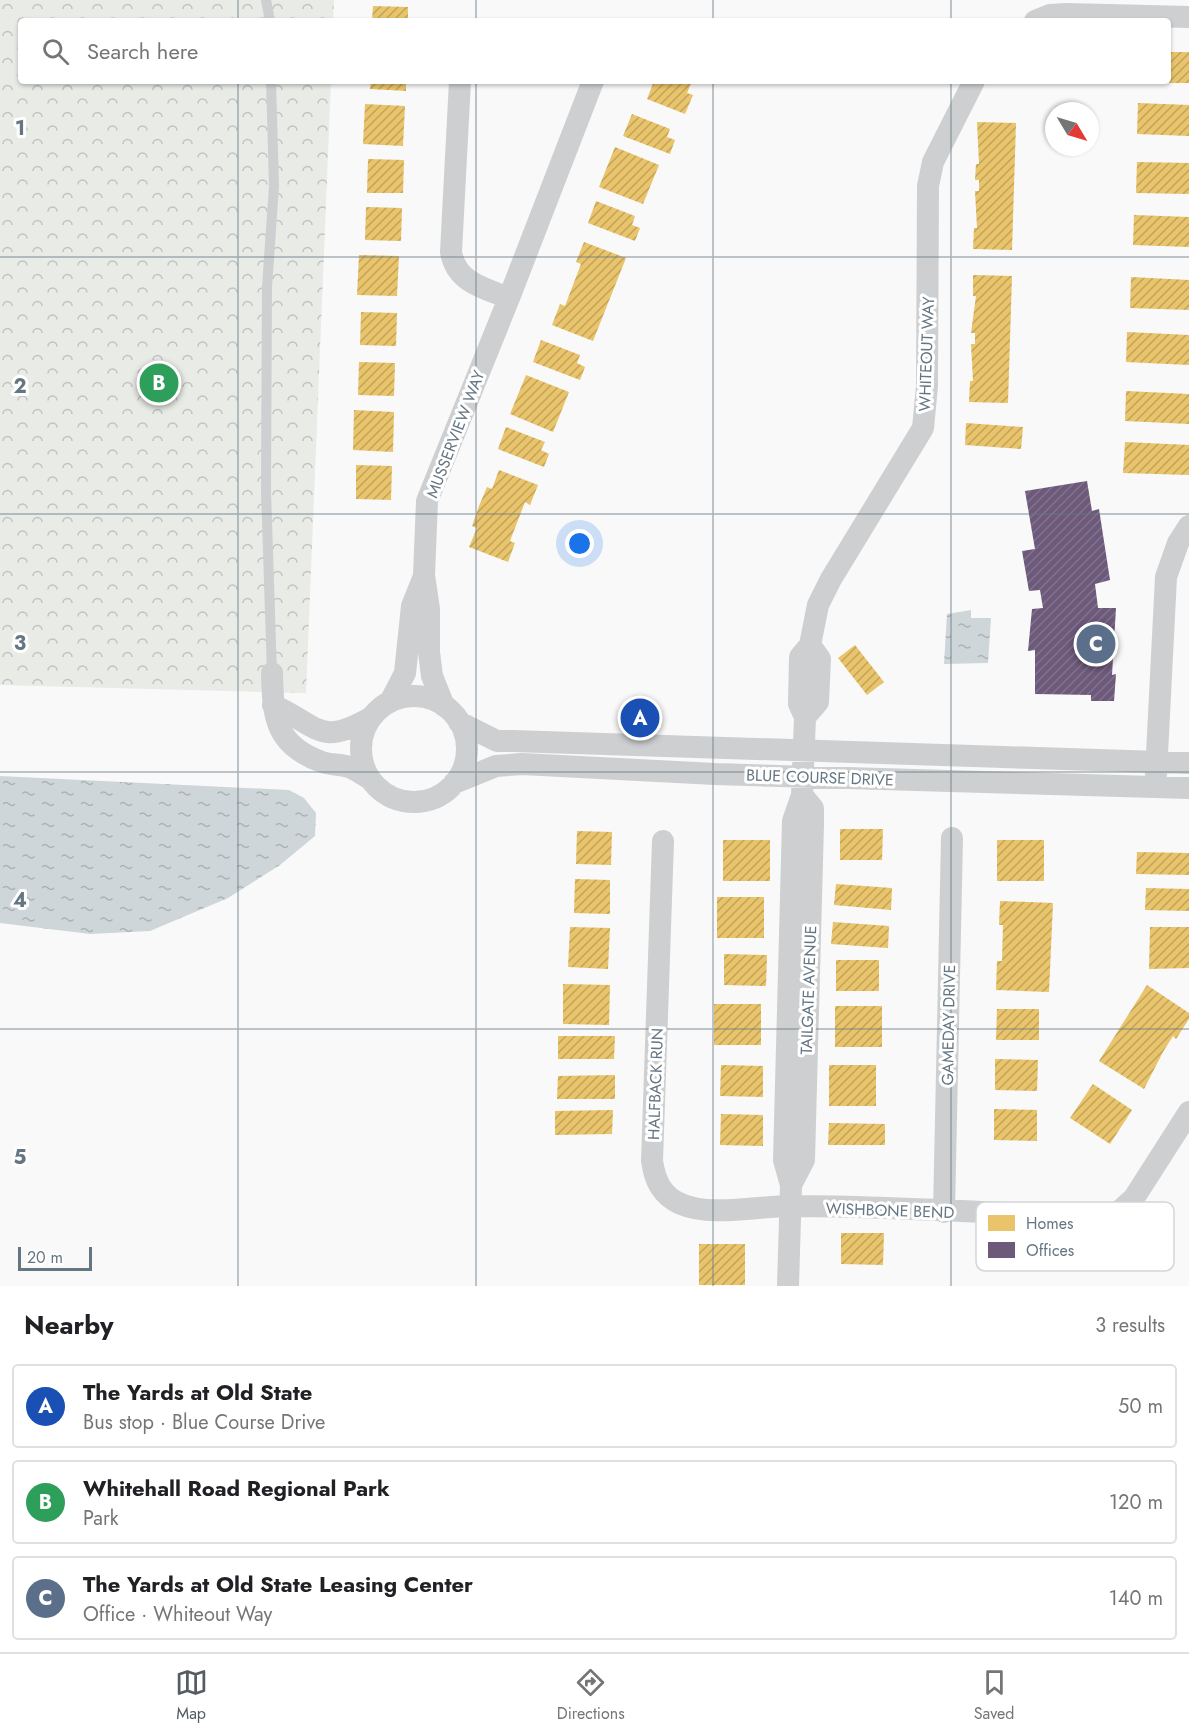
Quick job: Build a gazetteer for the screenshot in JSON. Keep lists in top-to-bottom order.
{
  "streets": {
    "street": [
      "WHITEOUT WAY",
      "MUSSERVIEW WAY",
      "BLUE COURSE DRIVE",
      "TAILGATE AVENUE",
      "GAMEDAY DRIVE",
      "HALFBACK RUN",
      "WISHBONE BEND"
    ]
  },
  "crossings": [
    ["WHITEOUT WAY", "BLUE COURSE DRIVE"],
    ["WHITEOUT WAY", "TAILGATE AVENUE"],
    ["MUSSERVIEW WAY", "BLUE COURSE DRIVE"],
    ["BLUE COURSE DRIVE", "TAILGATE AVENUE"],
    ["TAILGATE AVENUE", "HALFBACK RUN"],
    ["TAILGATE AVENUE", "WISHBONE BEND"],
    ["GAMEDAY DRIVE", "WISHBONE BEND"],
    ["HALFBACK RUN", "WISHBONE BEND"]
  ],
  "legend": ["Homes", "Offices"],
  "scale_bar": "20 m",
  "north": "bottom right",
  "page": {
    "search": "Search here",
    "pins": ["B", "C", "A"],
    "scale": "20 m",
    "heading": ["Nearby", "3 results"],
    "list": [
      {
        "mark": "A",
        "name": "The Yards at Old State",
        "note": "Bus stop · Blue Course Drive",
        "value": "50 m"
      },
      {
        "mark": "B",
        "name": "Whitehall Road Regional Park",
        "note": "Park",
        "value": "120 m"
      },
      {
        "mark": "C",
        "name": "The Yards at Old State Leasing Center",
        "note": "Office · Whiteout Way",
        "value": "140 m"
      }
    ],
    "nav": ["Map", "Directions", "Saved"]
  },
  "grid": {
    "rows": [
      "1",
      "2",
      "3",
      "4",
      "5"
    ]
  }
}
